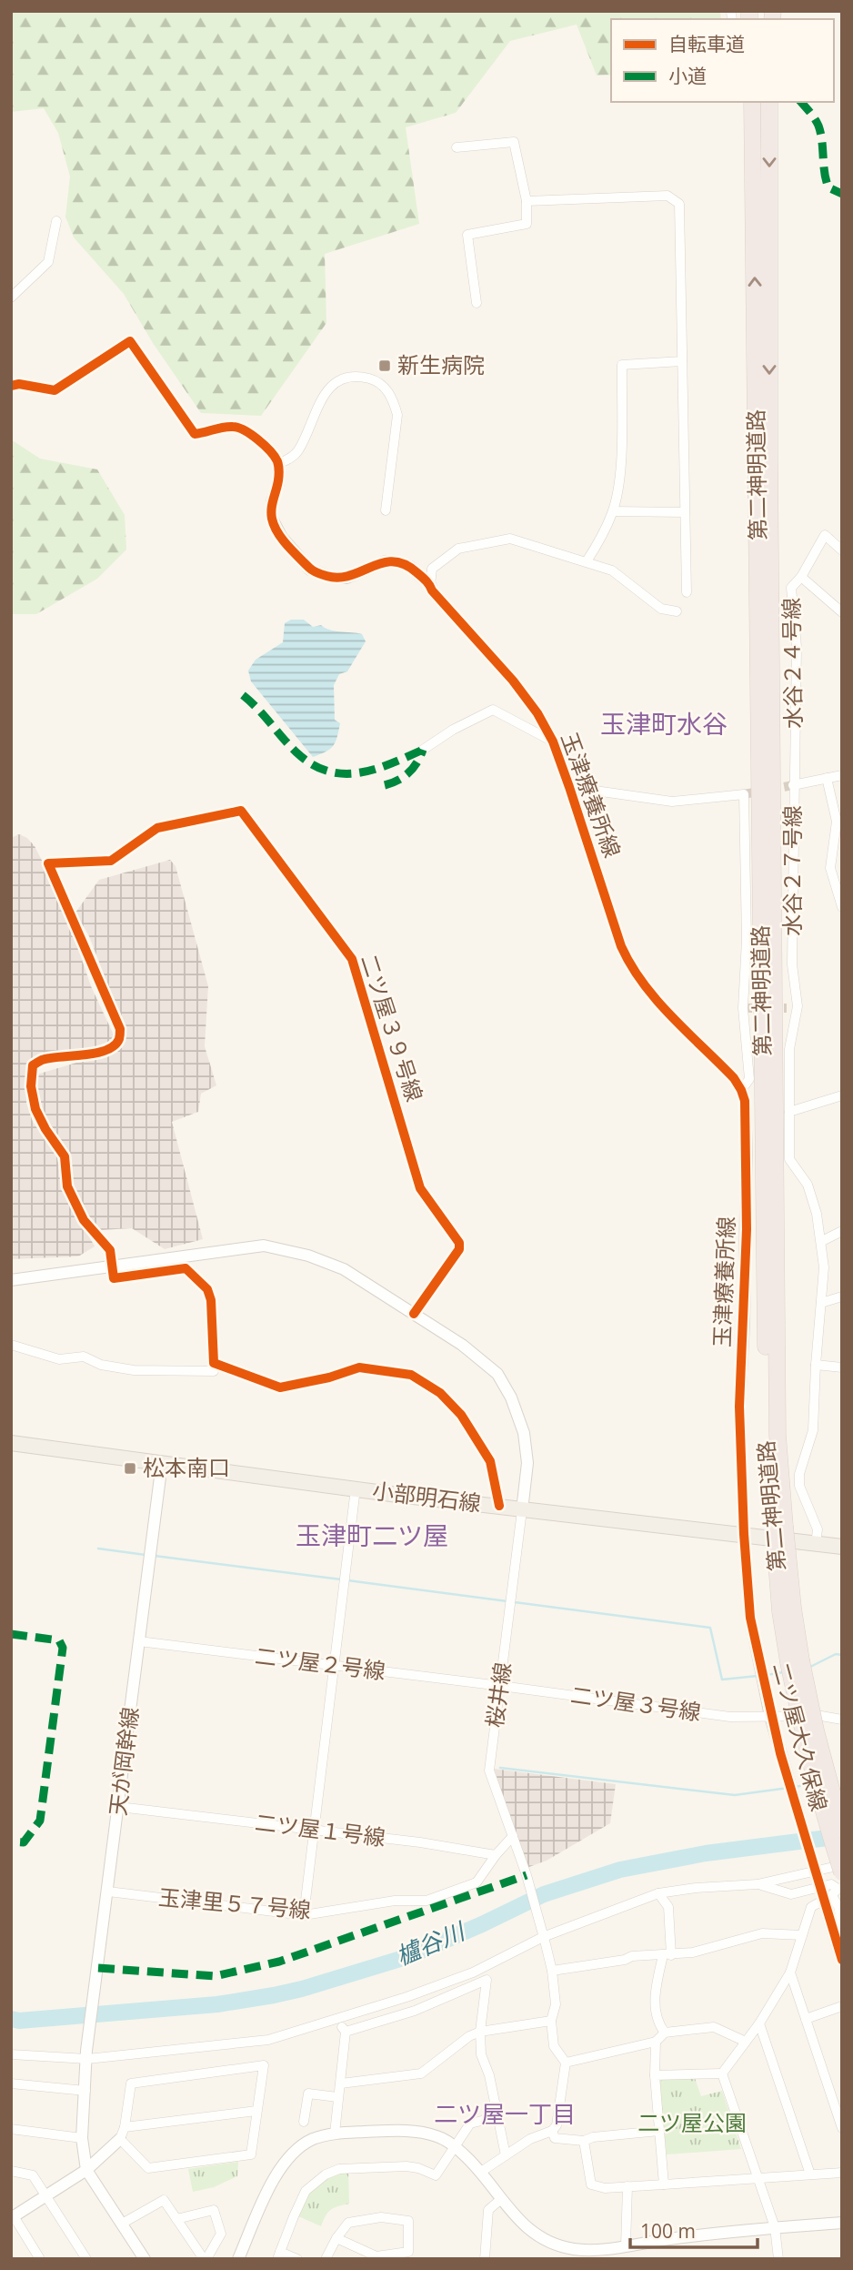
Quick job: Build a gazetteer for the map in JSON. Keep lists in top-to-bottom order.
{
  "streets": {
    "highway": ["第二神明道路"],
    "main road": ["小部明石線"],
    "street": [
      "水谷２４号線",
      "玉津療養所線",
      "水谷２７号線",
      "二ツ屋３９号線",
      "二ツ屋２号線",
      "桜井線",
      "二ツ屋３号線",
      "二ツ屋大久保線",
      "天が岡幹線",
      "二ツ屋１号線",
      "玉津里５７号線"
    ]
  },
  "crossings": [
    ["水谷２４号線", "水谷２７号線"],
    ["玉津療養所線", "小部明石線"],
    ["玉津療養所線", "二ツ屋大久保線"],
    ["小部明石線", "桜井線"],
    ["小部明石線", "二ツ屋大久保線"],
    ["小部明石線", "天が岡幹線"],
    ["二ツ屋２号線", "桜井線"],
    ["二ツ屋２号線", "二ツ屋３号線"],
    ["二ツ屋２号線", "天が岡幹線"],
    ["桜井線", "二ツ屋３号線"],
    ["二ツ屋３号線", "二ツ屋大久保線"],
    ["天が岡幹線", "二ツ屋１号線"],
    ["天が岡幹線", "玉津里５７号線"],
    ["二ツ屋１号線", "玉津里５７号線"]
  ],
  "districts": ["玉津町水谷", "玉津町二ツ屋", "二ツ屋一丁目"],
  "water": ["櫨谷川"],
  "parks": ["二ツ屋公園"],
  "places": {
    "transit": ["新生病院", "松本南口"]
  },
  "legend": ["自転車道", "小道"],
  "scale_bar": "100 m"
}
